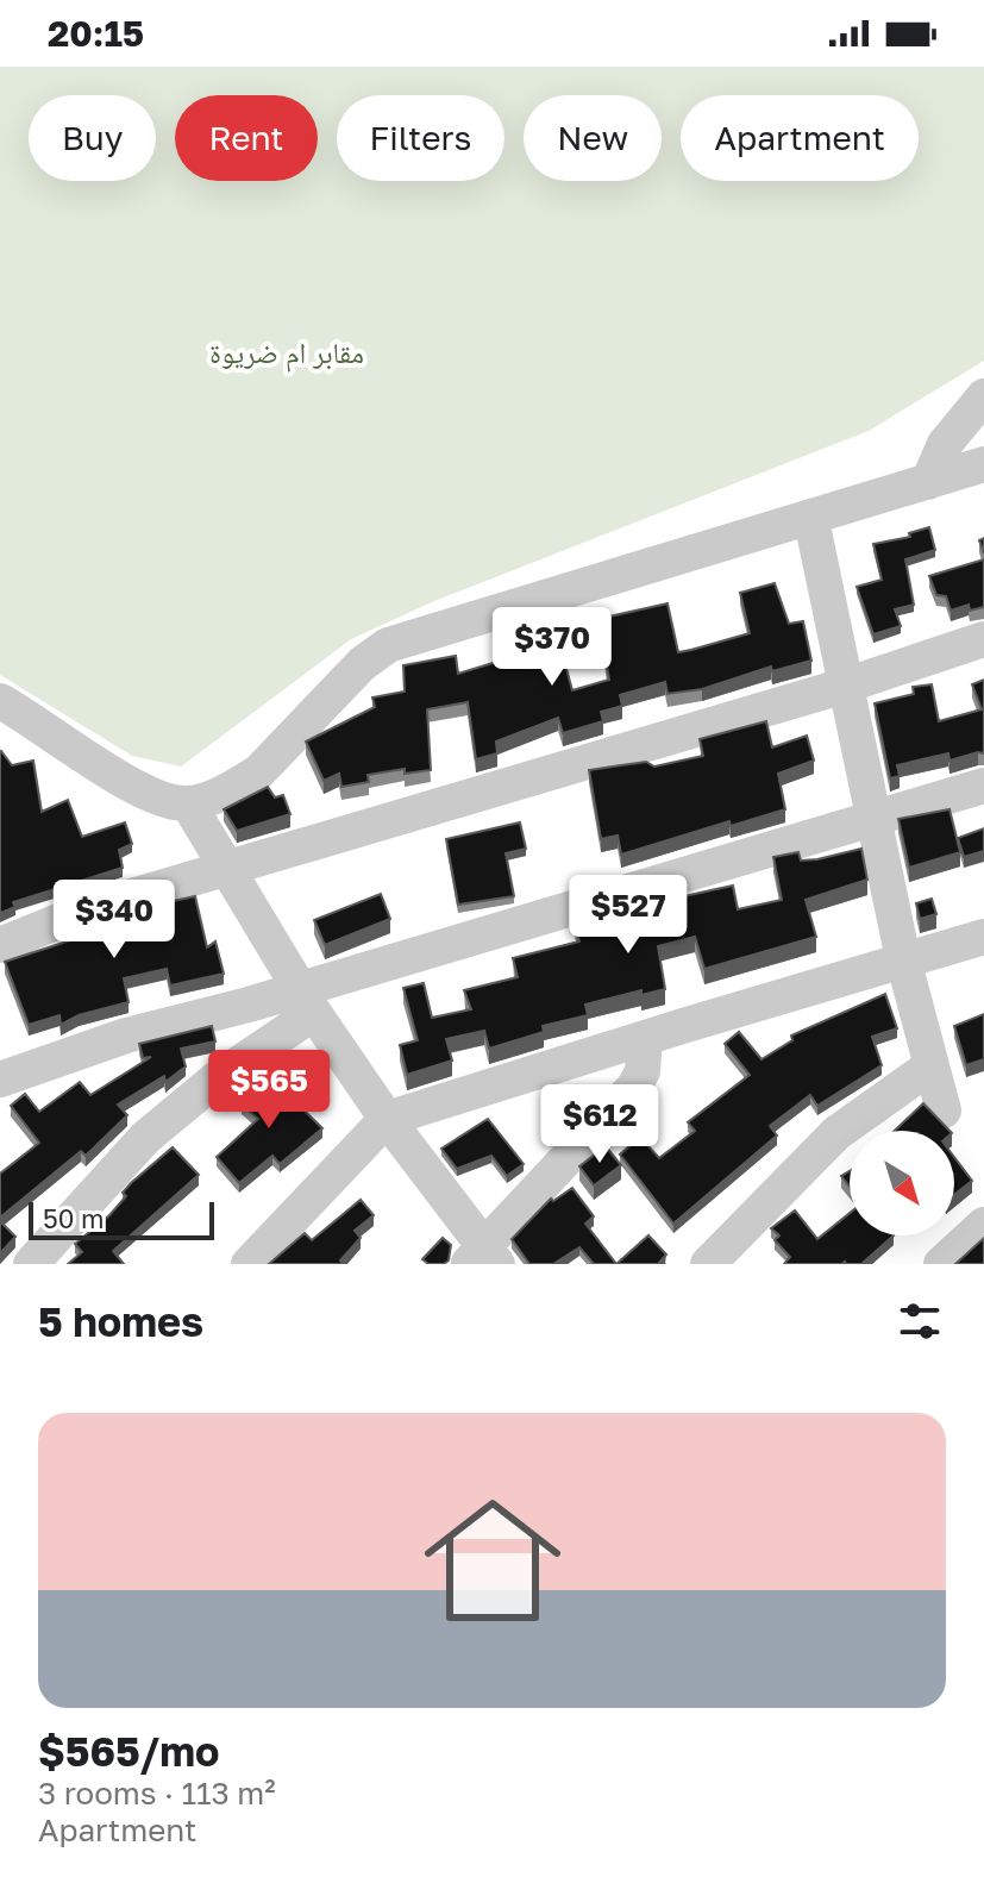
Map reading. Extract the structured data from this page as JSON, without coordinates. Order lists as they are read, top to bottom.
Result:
{
  "parks": ["مقابر ام ضريوة"],
  "scale_bar": "50 m",
  "north": "bottom right",
  "page": {
    "status": "20:15",
    "chip": [
      "Buy",
      "Rent",
      "Filters",
      "New",
      "Apartment"
    ],
    "price": [
      "$370",
      "$527",
      "$340",
      "$565",
      "$612"
    ],
    "scale": "50 m",
    "heading": "5 homes",
    "list": [
      {
        "name": "$565/mo",
        "note": "3 rooms · 113 m² · Apartment"
      }
    ]
  }
}
